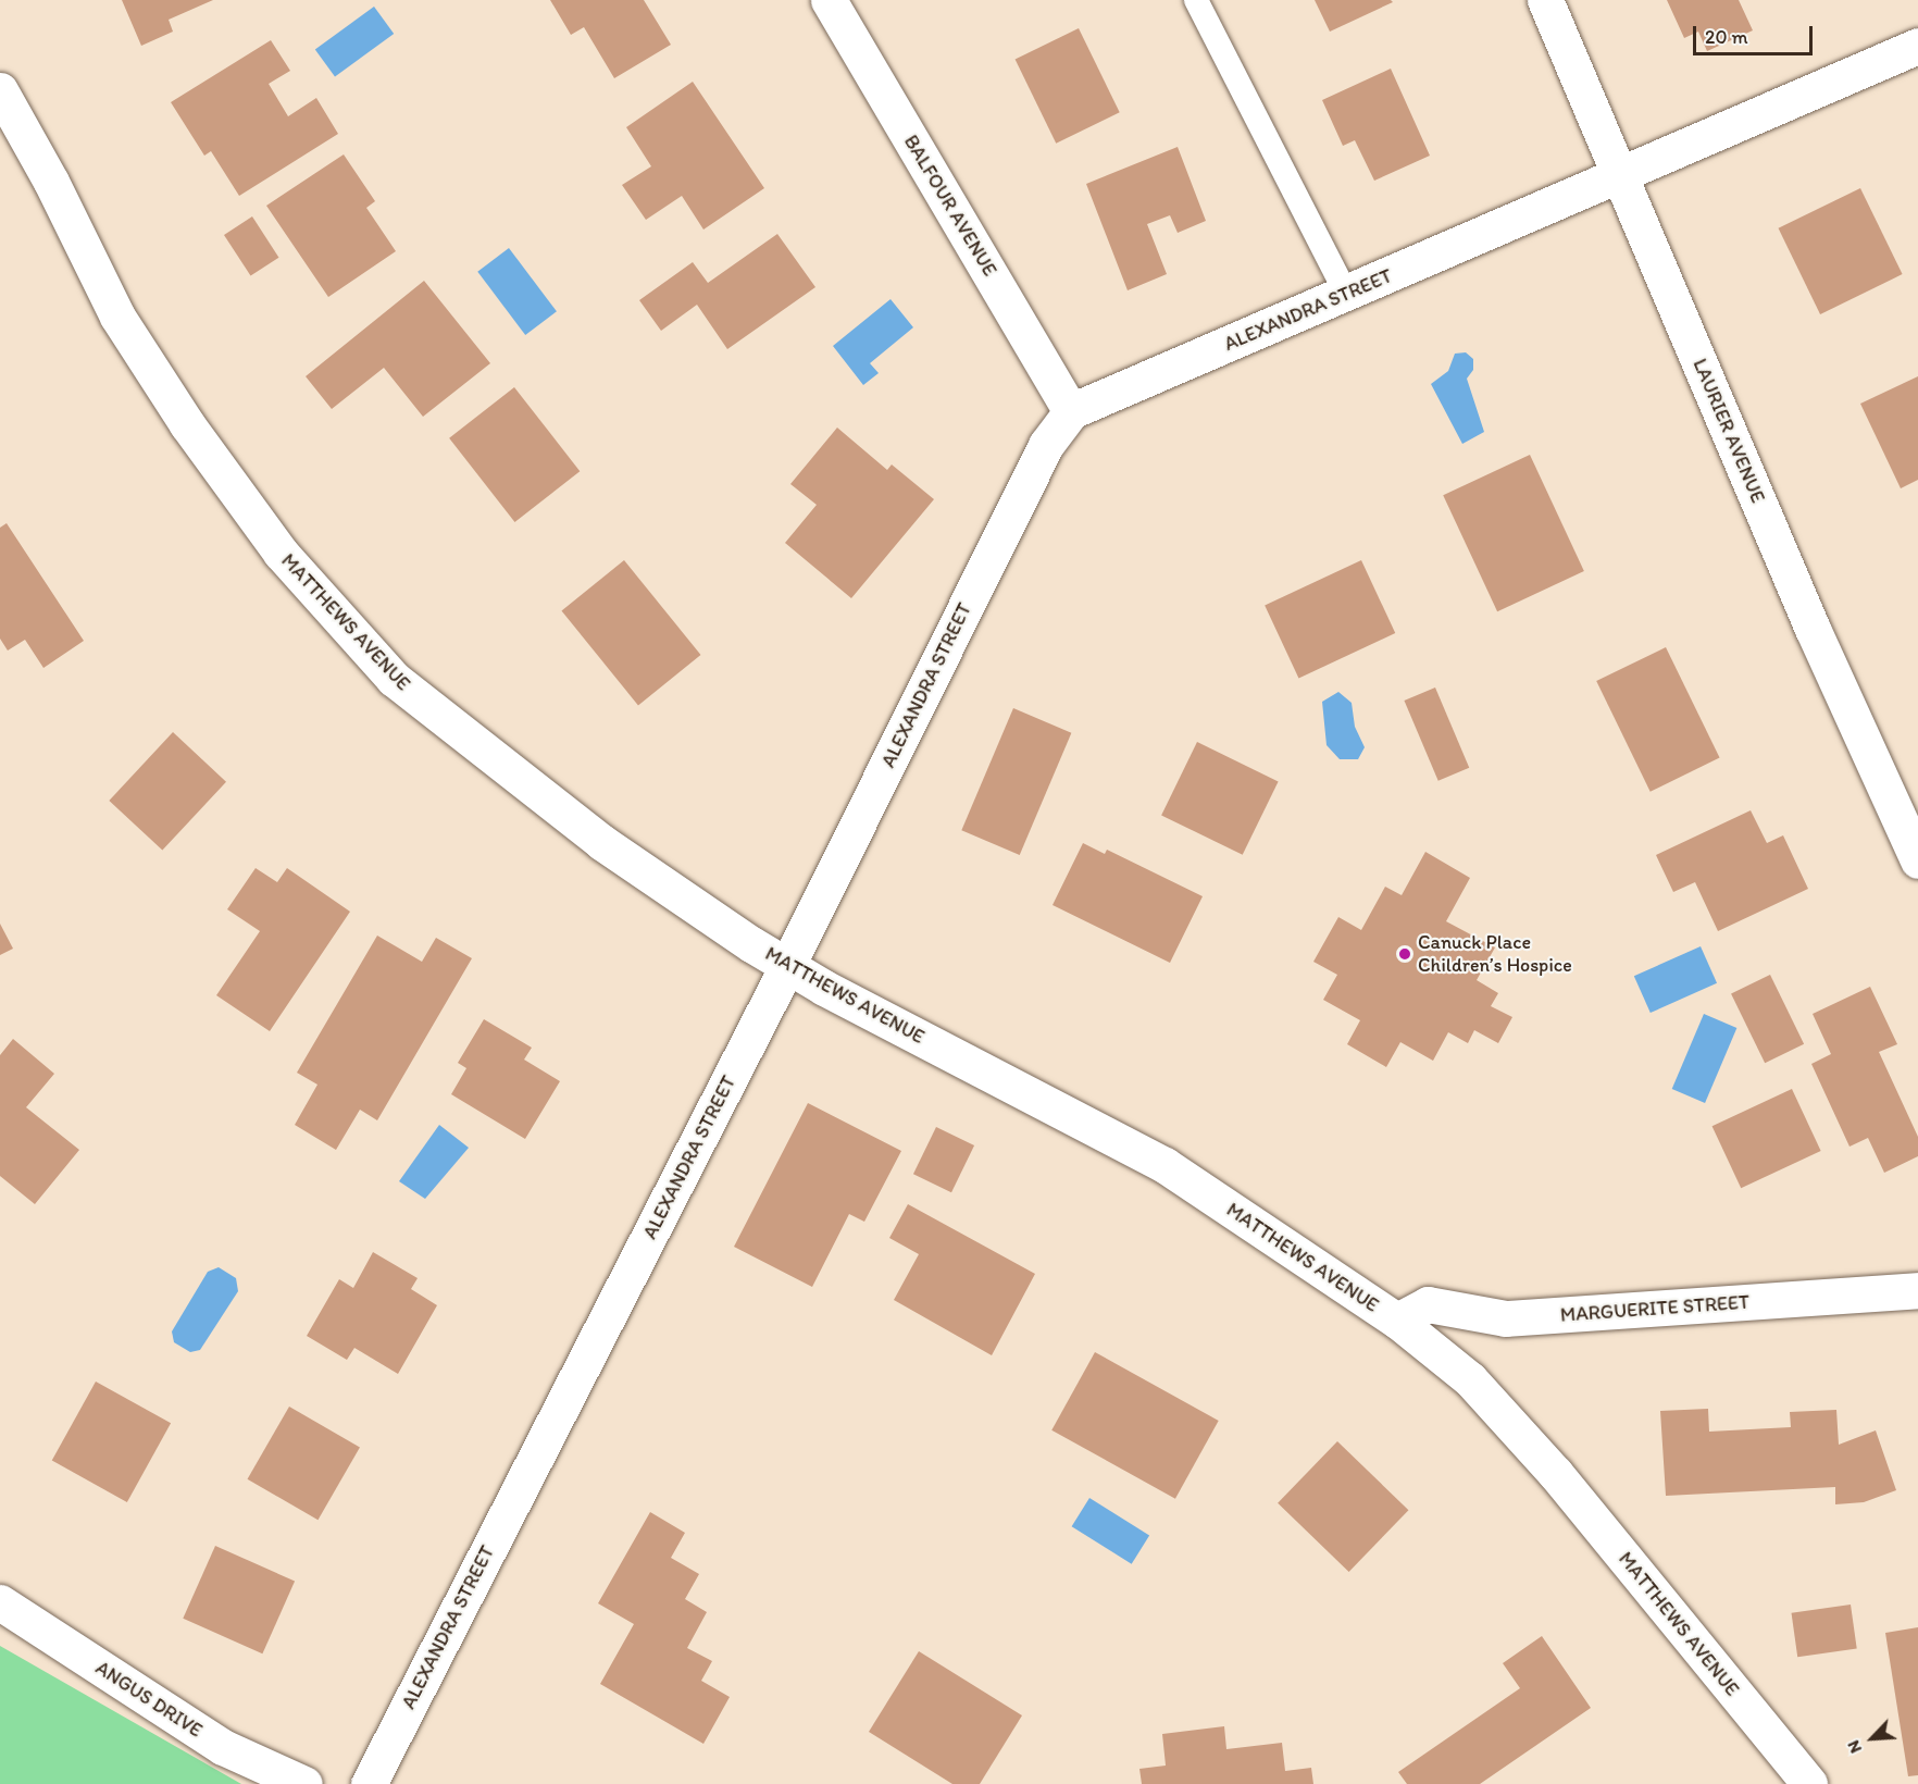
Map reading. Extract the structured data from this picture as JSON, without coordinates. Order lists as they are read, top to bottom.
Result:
{
  "streets": {
    "street": [
      "BALFOUR AVENUE",
      "ALEXANDRA STREET",
      "LAURIER AVENUE",
      "MATTHEWS AVENUE",
      "MARGUERITE STREET",
      "ANGUS DRIVE"
    ]
  },
  "crossings": [
    ["BALFOUR AVENUE", "ALEXANDRA STREET"],
    ["ALEXANDRA STREET", "LAURIER AVENUE"],
    ["ALEXANDRA STREET", "MATTHEWS AVENUE"],
    ["MATTHEWS AVENUE", "MARGUERITE STREET"]
  ],
  "places": ["Canuck Place Children’s Hospice"],
  "scale_bar": "20 m",
  "north": "bottom left"
}
